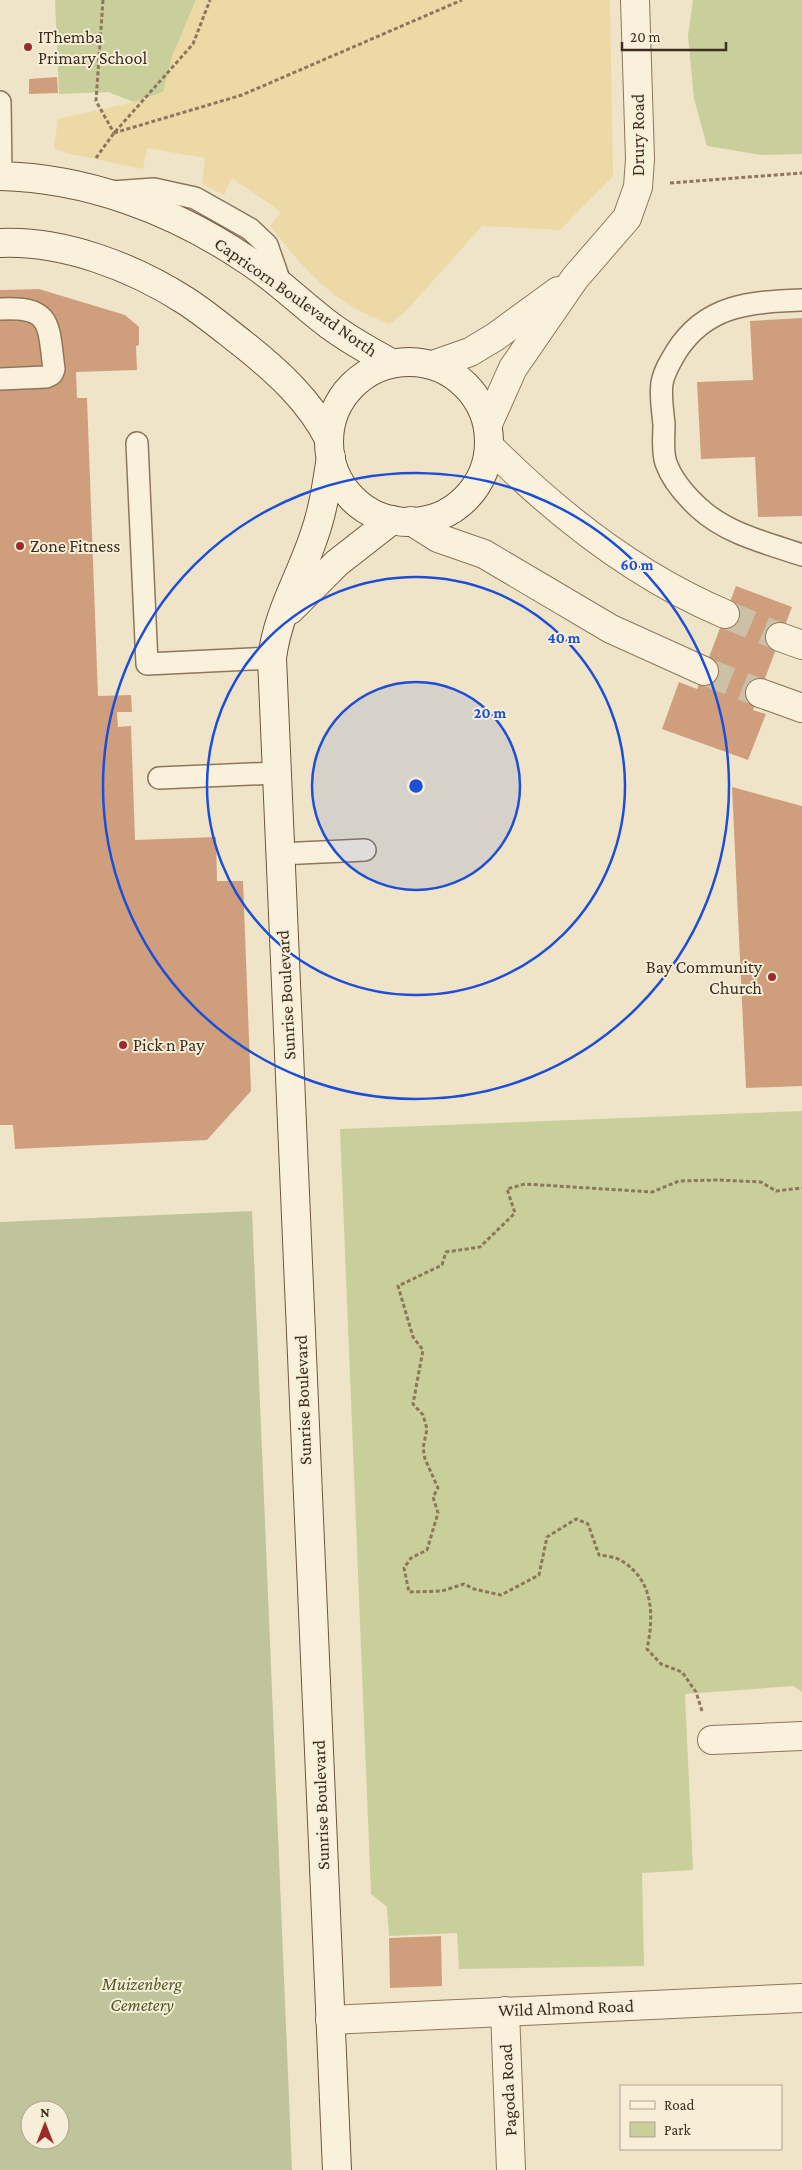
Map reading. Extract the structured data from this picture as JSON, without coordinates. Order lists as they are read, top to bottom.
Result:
{
  "streets": {
    "street": [
      "Drury Road",
      "Capricorn Boulevard North",
      "Sunrise Boulevard",
      "Wild Almond Road",
      "Pagoda Road"
    ]
  },
  "crossings": [
    ["Drury Road", "Capricorn Boulevard North"],
    ["Drury Road", "Sunrise Boulevard"],
    ["Capricorn Boulevard North", "Sunrise Boulevard"],
    ["Sunrise Boulevard", "Wild Almond Road"],
    ["Wild Almond Road", "Pagoda Road"]
  ],
  "parks": ["Muizenberg Cemetery"],
  "places": [
    "IThemba Primary School",
    "Zone Fitness",
    "Bay Community Church",
    "Pick n Pay"
  ],
  "legend": ["Road", "Park"],
  "scale_bar": "20 m",
  "north": "top",
  "rings": ["60 m", "40 m", "20 m"]
}
